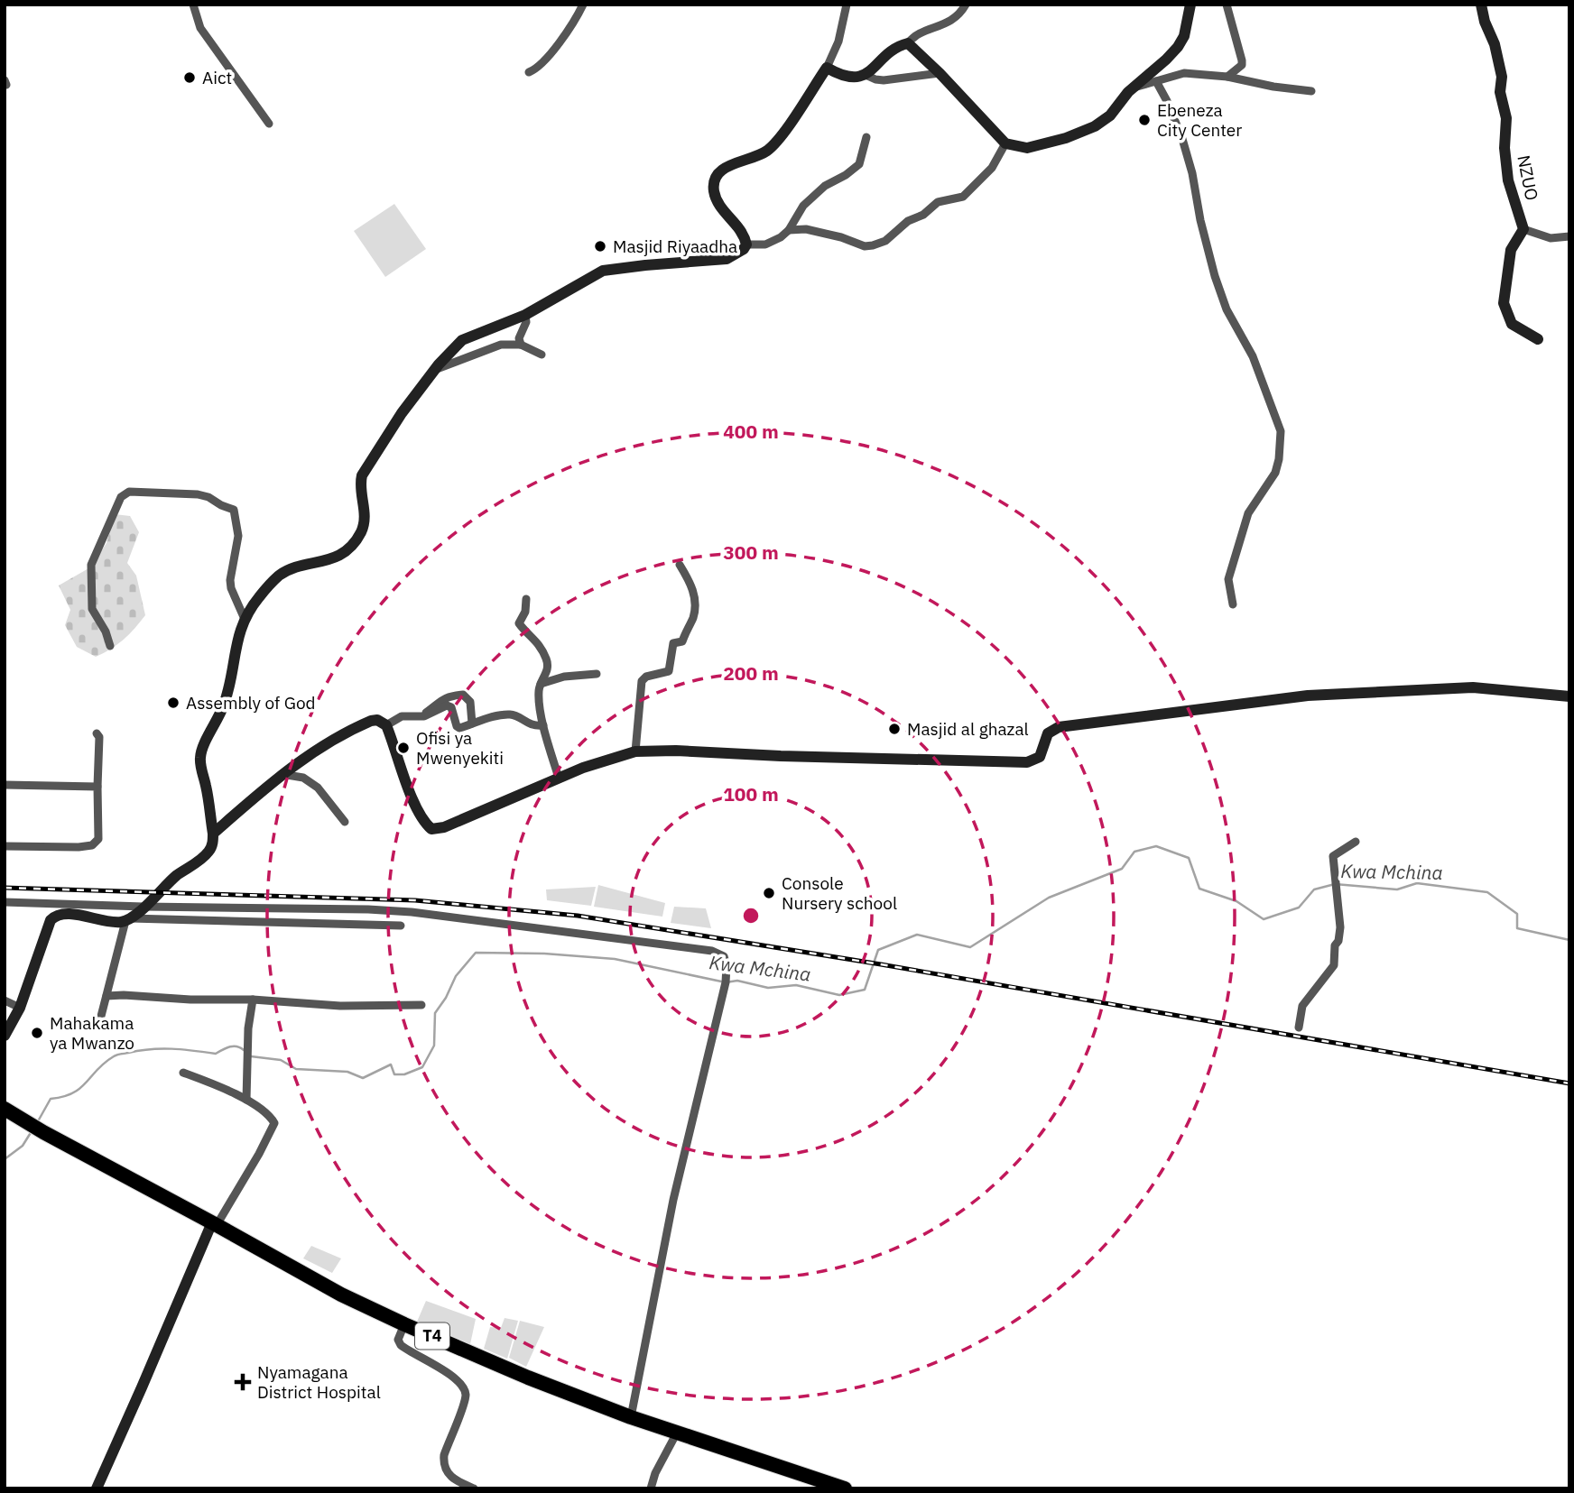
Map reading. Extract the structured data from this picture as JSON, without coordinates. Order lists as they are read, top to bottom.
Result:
{
  "streets": {
    "highway": ["T4"],
    "street": ["NZUO"]
  },
  "water": ["Kwa Mchina"],
  "places": {
    "other": [
      "Aict",
      "Ebeneza City Center",
      "Masjid Riyaadha",
      "Assembly of God",
      "Masjid al ghazal",
      "Ofisi ya Mwenyekiti",
      "Console Nursery school",
      "Mahakama ya Mwanzo"
    ],
    "health": ["Nyamagana District Hospital"]
  },
  "rings": [
    "400 m",
    "300 m",
    "200 m",
    "100 m"
  ]
}
